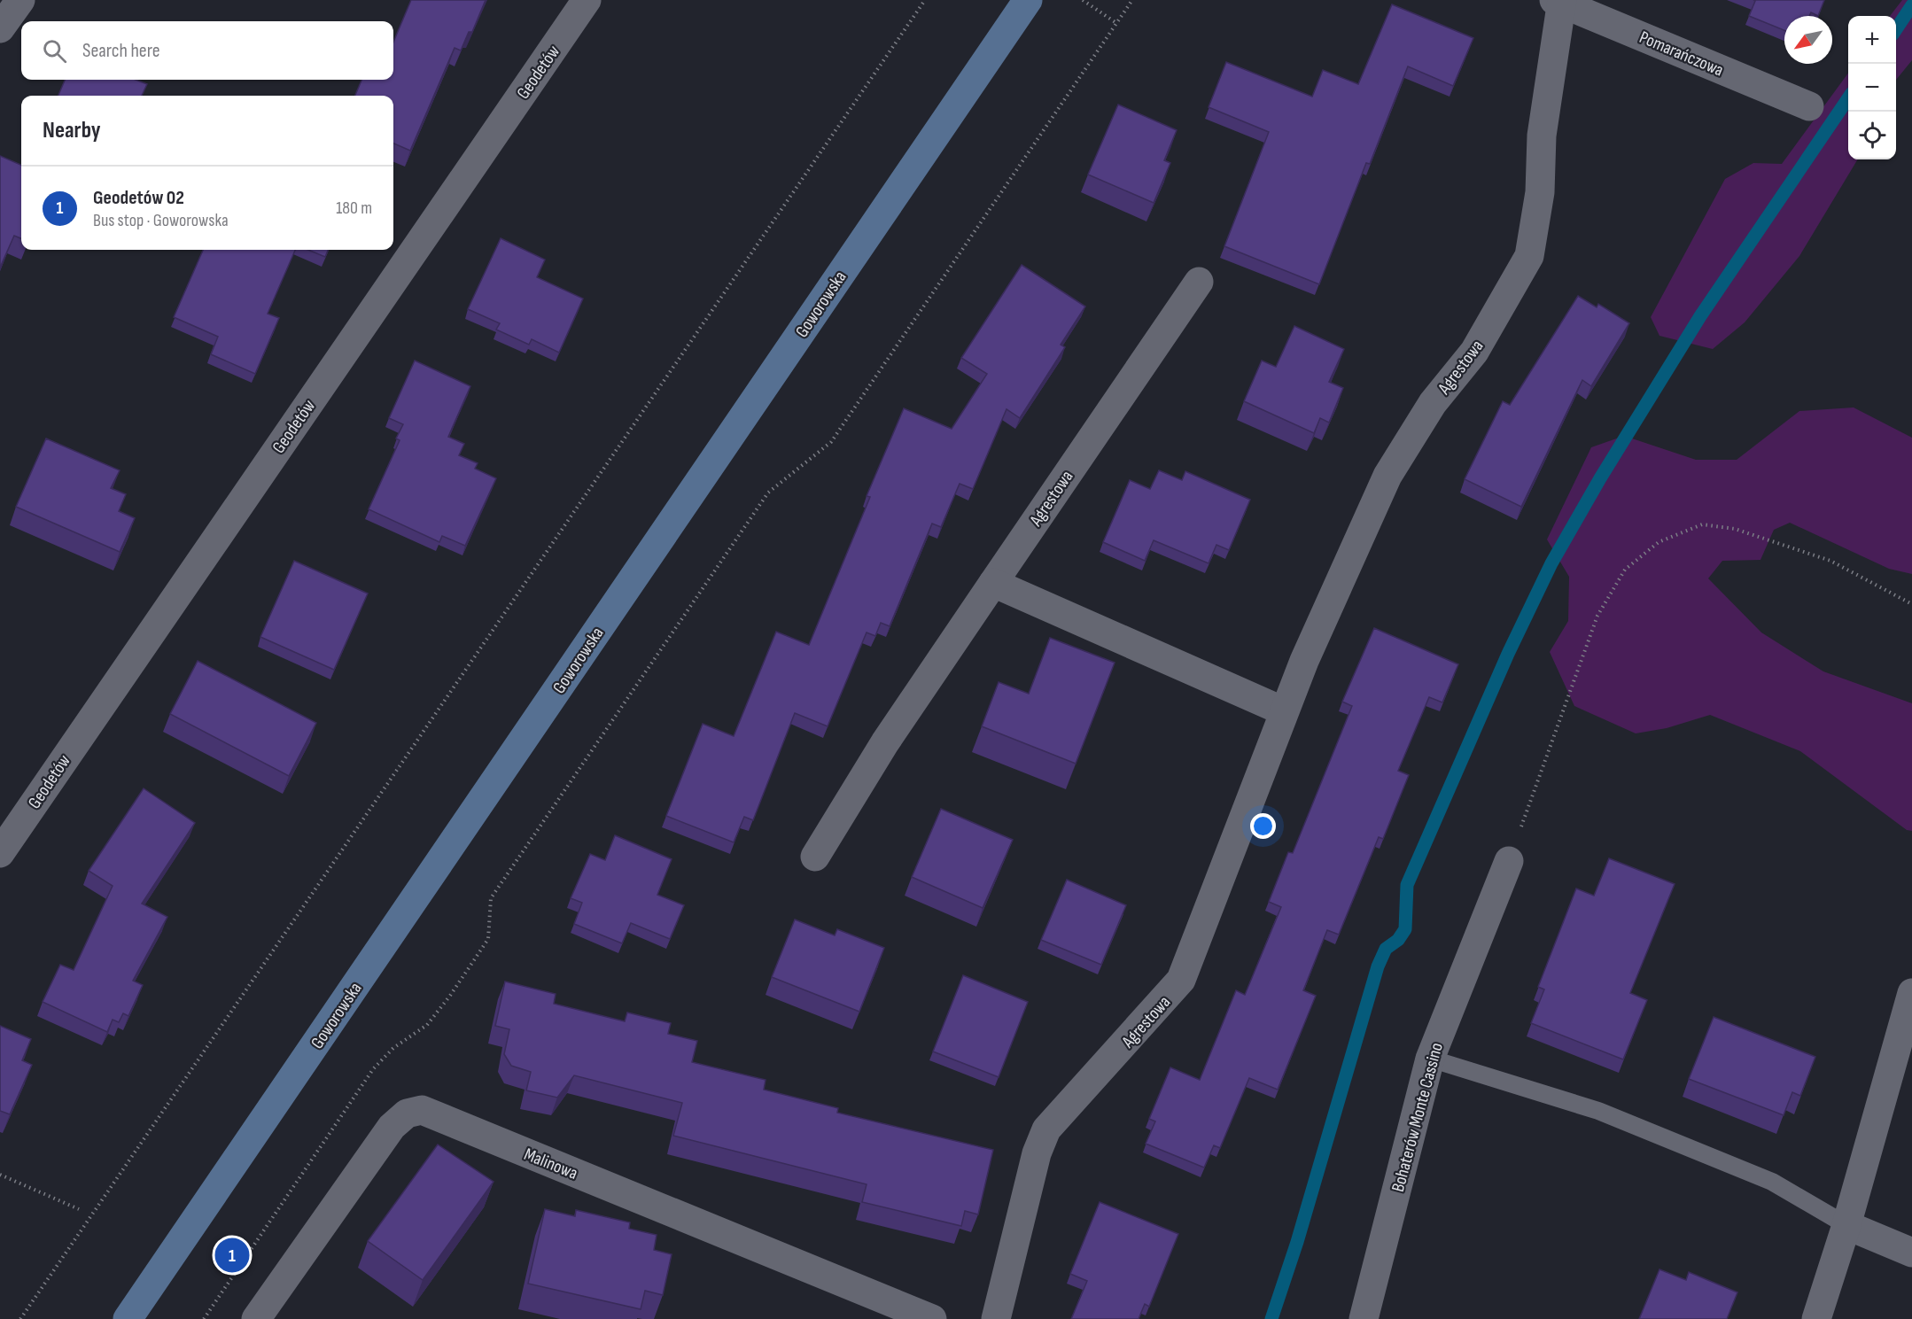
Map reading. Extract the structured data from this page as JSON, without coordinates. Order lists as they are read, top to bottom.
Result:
{
  "streets": {
    "street": [
      "Pomarańczowa",
      "Geodetów",
      "Goworowska",
      "Agrestowa",
      "Bohaterów Monte Cassino",
      "Malinowa"
    ]
  },
  "crossings": [
    ["Pomarańczowa", "Agrestowa"]
  ],
  "north": "bottom left",
  "page": {
    "map_buttons": ["+", "−"],
    "search": "Search here",
    "heading": "Nearby",
    "list": [
      {
        "mark": "1",
        "name": "Geodetów 02",
        "note": "Bus stop · Goworowska",
        "value": "180 m"
      }
    ],
    "pins": "1"
  }
}
